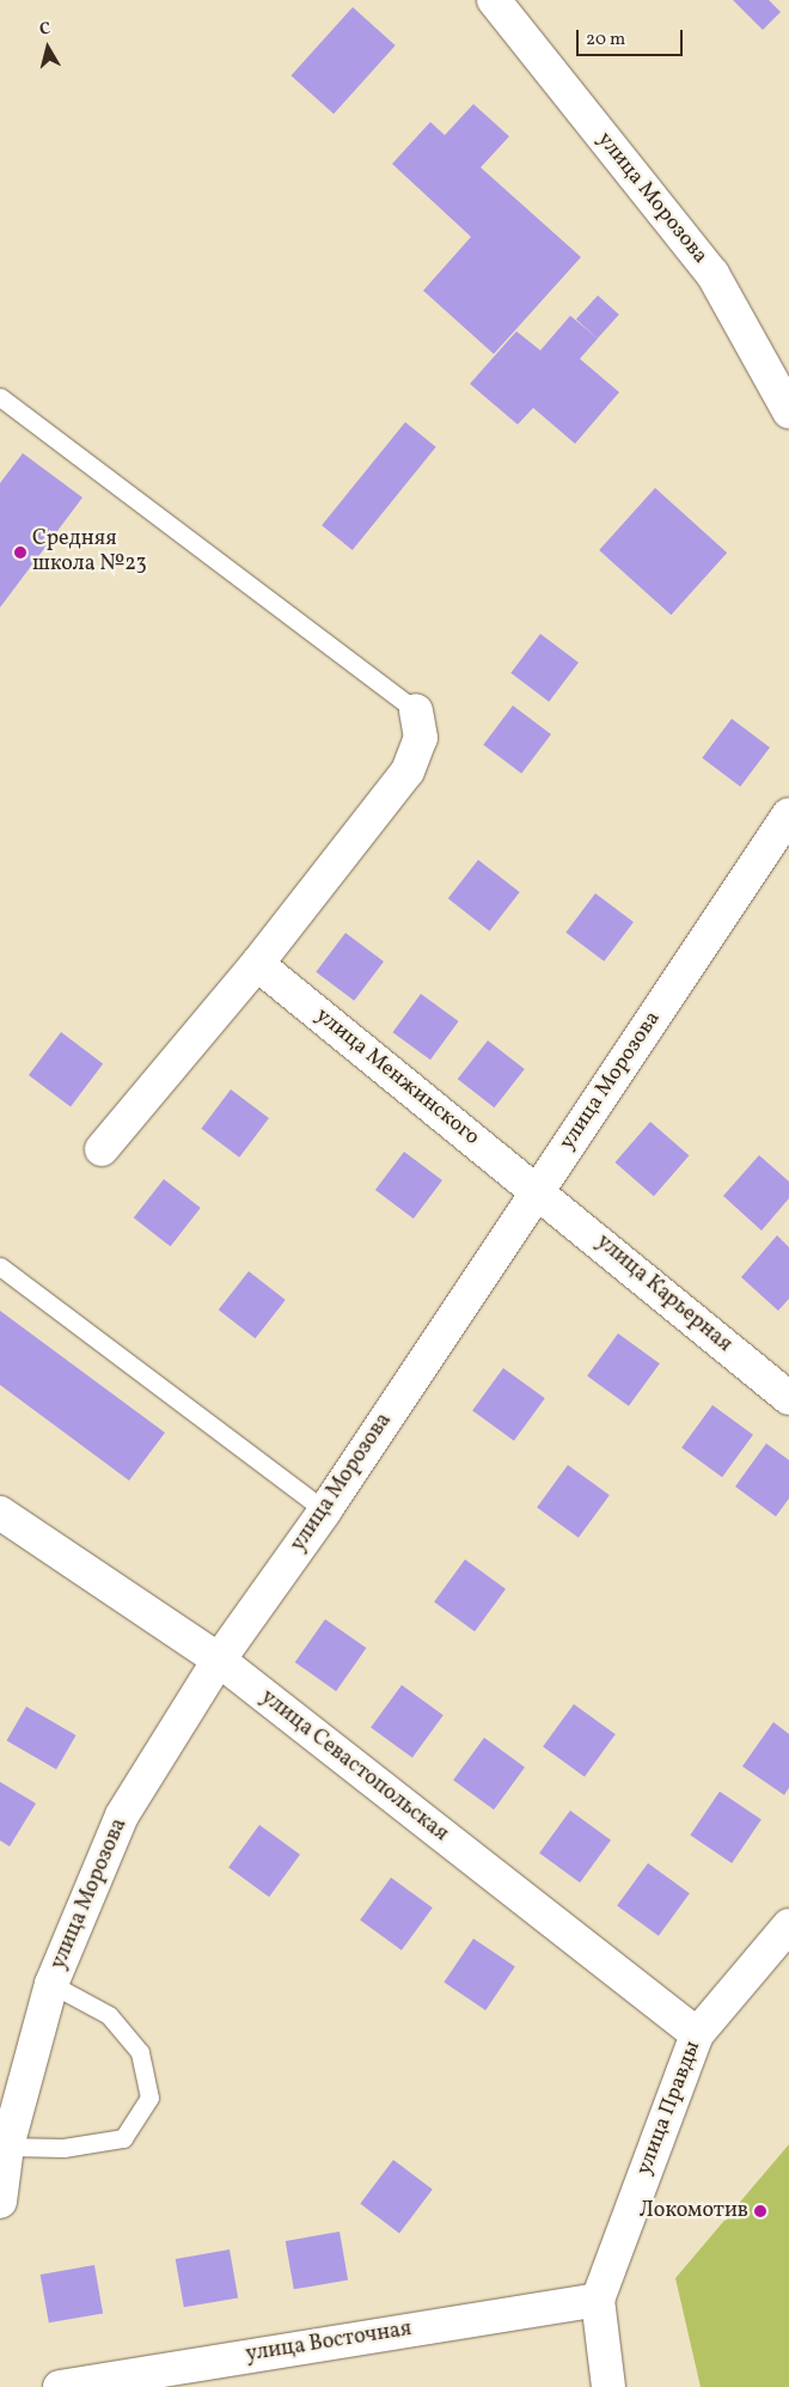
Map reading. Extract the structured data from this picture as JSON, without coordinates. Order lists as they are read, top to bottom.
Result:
{
  "streets": {
    "street": [
      "улица Морозова",
      "улица Менжинского",
      "улица Карьерная",
      "улица Севастопольская",
      "улица Правды",
      "улица Восточная"
    ]
  },
  "crossings": [
    ["улица Морозова", "улица Менжинского"],
    ["улица Морозова", "улица Карьерная"],
    ["улица Морозова", "улица Севастопольская"],
    ["улица Менжинского", "улица Карьерная"],
    ["улица Севастопольская", "улица Правды"],
    ["улица Правды", "улица Восточная"]
  ],
  "places": ["Средняя школа №23", "Локомотив"],
  "scale_bar": "20 m",
  "north": "top"
}
